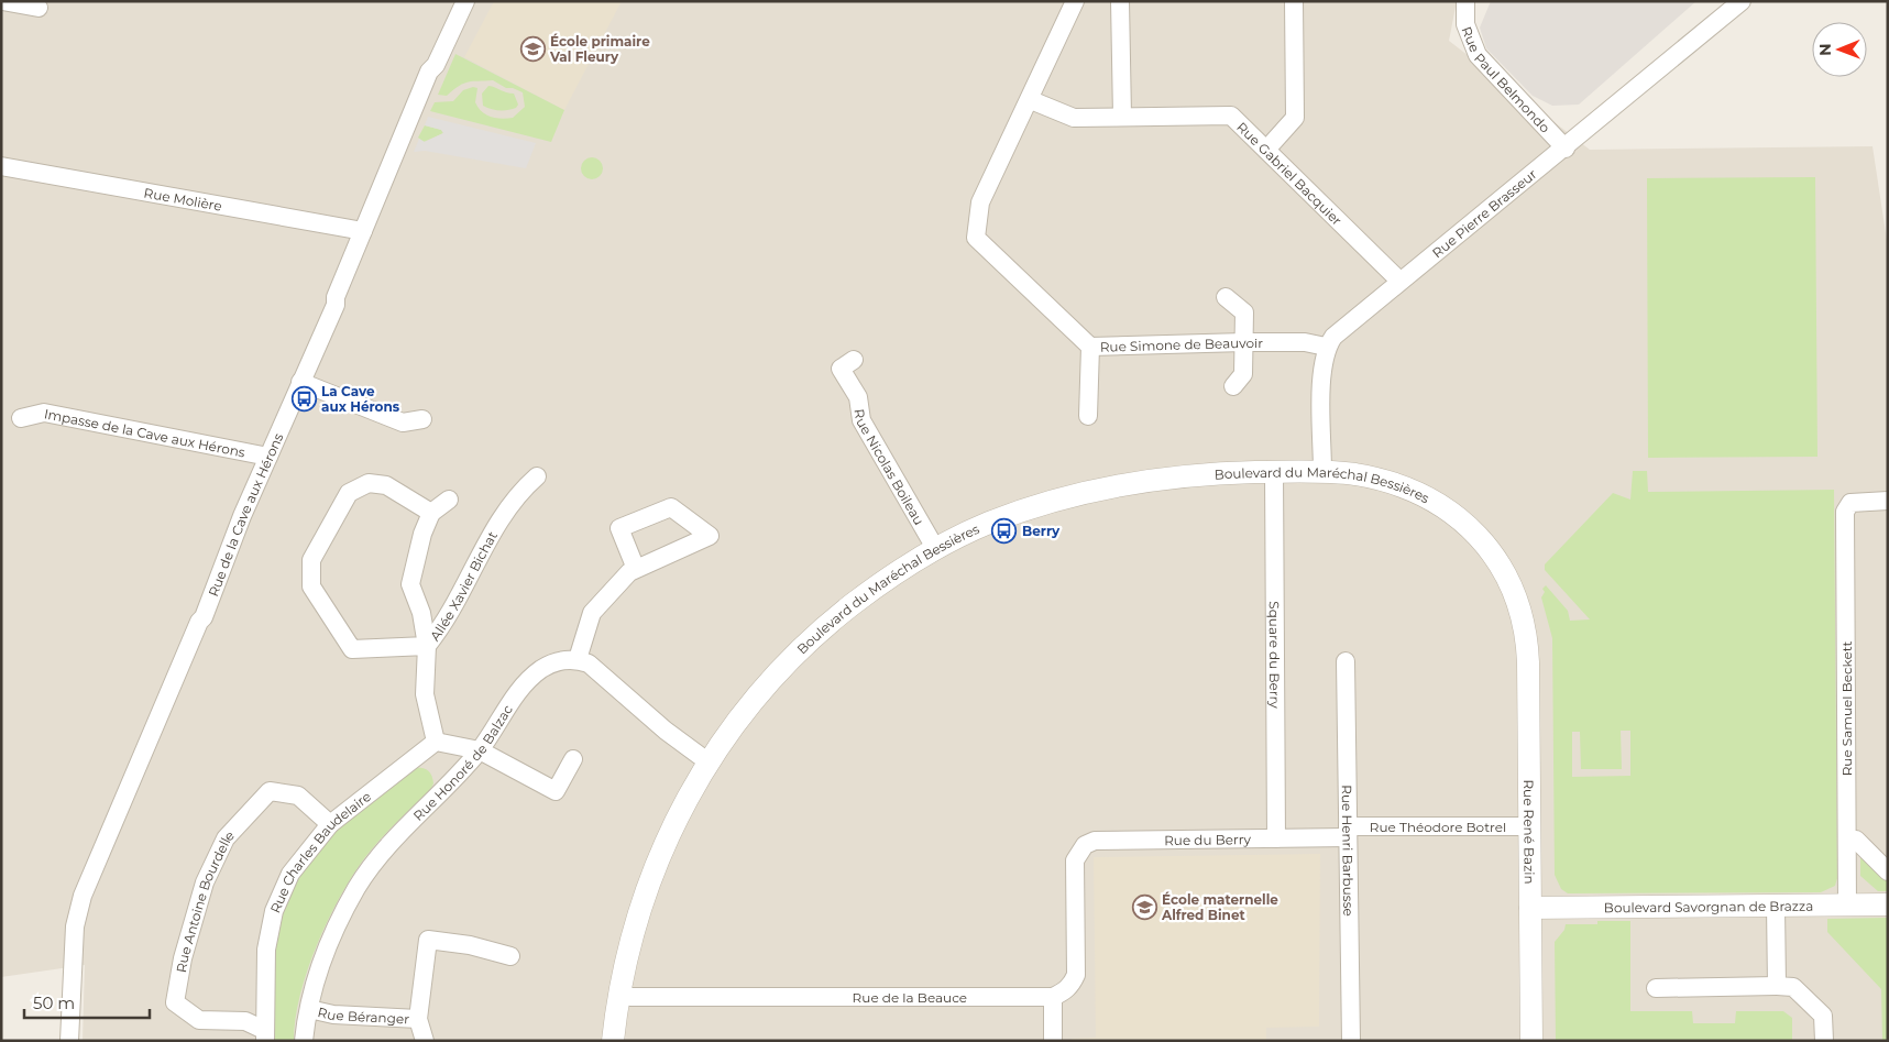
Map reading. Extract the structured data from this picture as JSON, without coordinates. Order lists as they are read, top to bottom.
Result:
{
  "streets": {
    "street": [
      "Rue Paul Belmondo",
      "Rue Gabriel Bacquier",
      "Rue Molière",
      "Rue Pierre Brasseur",
      "Rue Simone de Beauvoir",
      "Impasse de la Cave aux Hérons",
      "Rue Nicolas Boileau",
      "Boulevard du Maréchal Bessières",
      "Rue de la Cave aux Hérons",
      "Allée Xavier Bichat",
      "Square du Berry",
      "Rue Samuel Beckett",
      "Rue Honoré de Balzac",
      "Rue Théodore Botrel",
      "Rue René Bazin",
      "Rue du Berry",
      "Rue Henri Barbusse",
      "Rue Charles Baudelaire",
      "Rue Antoine Bourdelle",
      "Boulevard Savorgnan de Brazza",
      "Rue de la Beauce",
      "Rue Béranger"
    ]
  },
  "crossings": [
    ["Rue Paul Belmondo", "Rue Pierre Brasseur"],
    ["Rue Gabriel Bacquier", "Rue Pierre Brasseur"],
    ["Rue Gabriel Bacquier", "Rue Simone de Beauvoir"],
    ["Rue Molière", "Rue de la Cave aux Hérons"],
    ["Rue Pierre Brasseur", "Rue Simone de Beauvoir"],
    ["Impasse de la Cave aux Hérons", "Rue de la Cave aux Hérons"],
    ["Rue Nicolas Boileau", "Boulevard du Maréchal Bessières"],
    ["Boulevard du Maréchal Bessières", "Square du Berry"],
    ["Boulevard du Maréchal Bessières", "Rue René Bazin"],
    ["Boulevard du Maréchal Bessières", "Rue de la Beauce"],
    ["Allée Xavier Bichat", "Rue Charles Baudelaire"],
    ["Square du Berry", "Rue du Berry"],
    ["Rue Samuel Beckett", "Boulevard Savorgnan de Brazza"],
    ["Rue Honoré de Balzac", "Rue Béranger"],
    ["Rue Théodore Botrel", "Rue René Bazin"],
    ["Rue Théodore Botrel", "Rue du Berry"],
    ["Rue Théodore Botrel", "Rue Henri Barbusse"],
    ["Rue René Bazin", "Boulevard Savorgnan de Brazza"],
    ["Rue du Berry", "Rue Henri Barbusse"],
    ["Rue du Berry", "Rue de la Beauce"],
    ["Rue Charles Baudelaire", "Rue Antoine Bourdelle"]
  ],
  "places": {
    "school or university": ["École primaire Val Fleury", "École maternelle Alfred Binet"],
    "bus stop": ["La Cave aux Hérons", "Berry"]
  },
  "scale_bar": "50 m",
  "north": "left"
}
